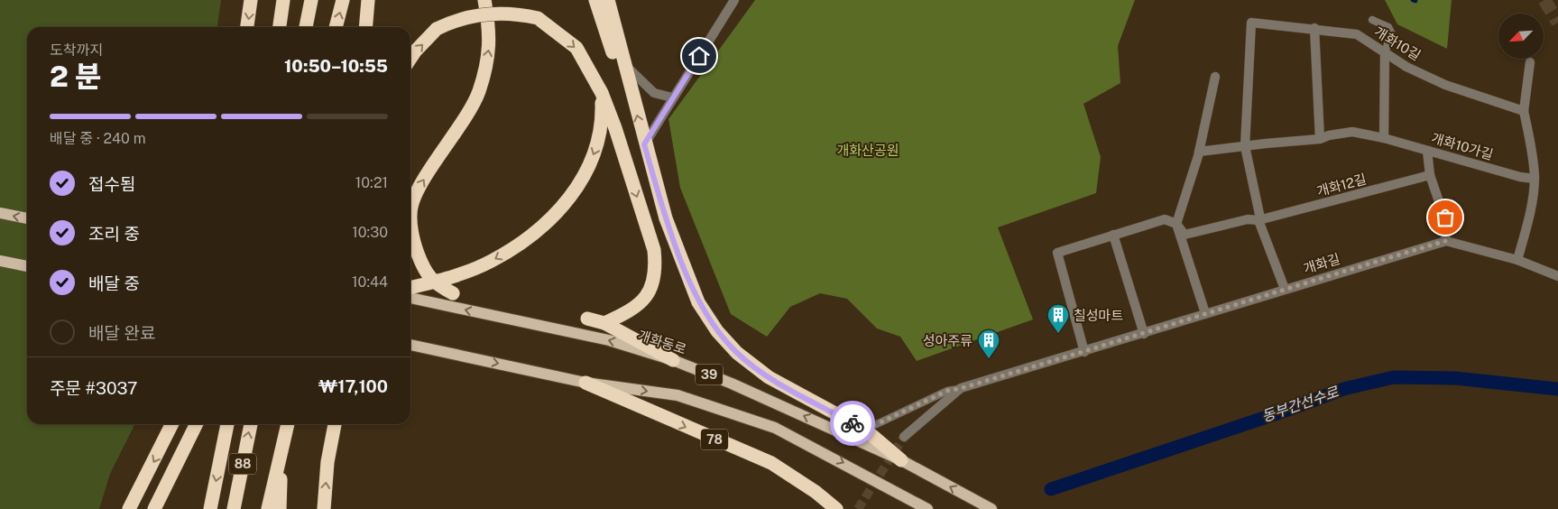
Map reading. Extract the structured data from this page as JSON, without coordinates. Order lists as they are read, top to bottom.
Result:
{
  "streets": {
    "highway": ["78", "88"],
    "main road": ["개화동로", "39"],
    "street": [
      "개화10길",
      "개화10가길",
      "개화12길",
      "개화길"
    ]
  },
  "crossings": [
    ["개화10길", "개화10가길"],
    ["개화12길", "개화길"],
    ["39", "78"]
  ],
  "water": ["동부간선수로"],
  "parks": ["개화산공원"],
  "places": {
    "building": ["칠성마트", "성아주류"]
  },
  "north": "bottom left",
  "page": {
    "heading": ["2 분", "도착까지", "10:50–10:55"],
    "panel": ["주문 #3037", "₩17,100"],
    "bar": "배달 중 · 240 m",
    "list": [
      ["접수됨", "10:21"],
      ["조리 중", "10:30"],
      ["배달 중", "10:44"],
      "배달 완료"
    ]
  }
}
